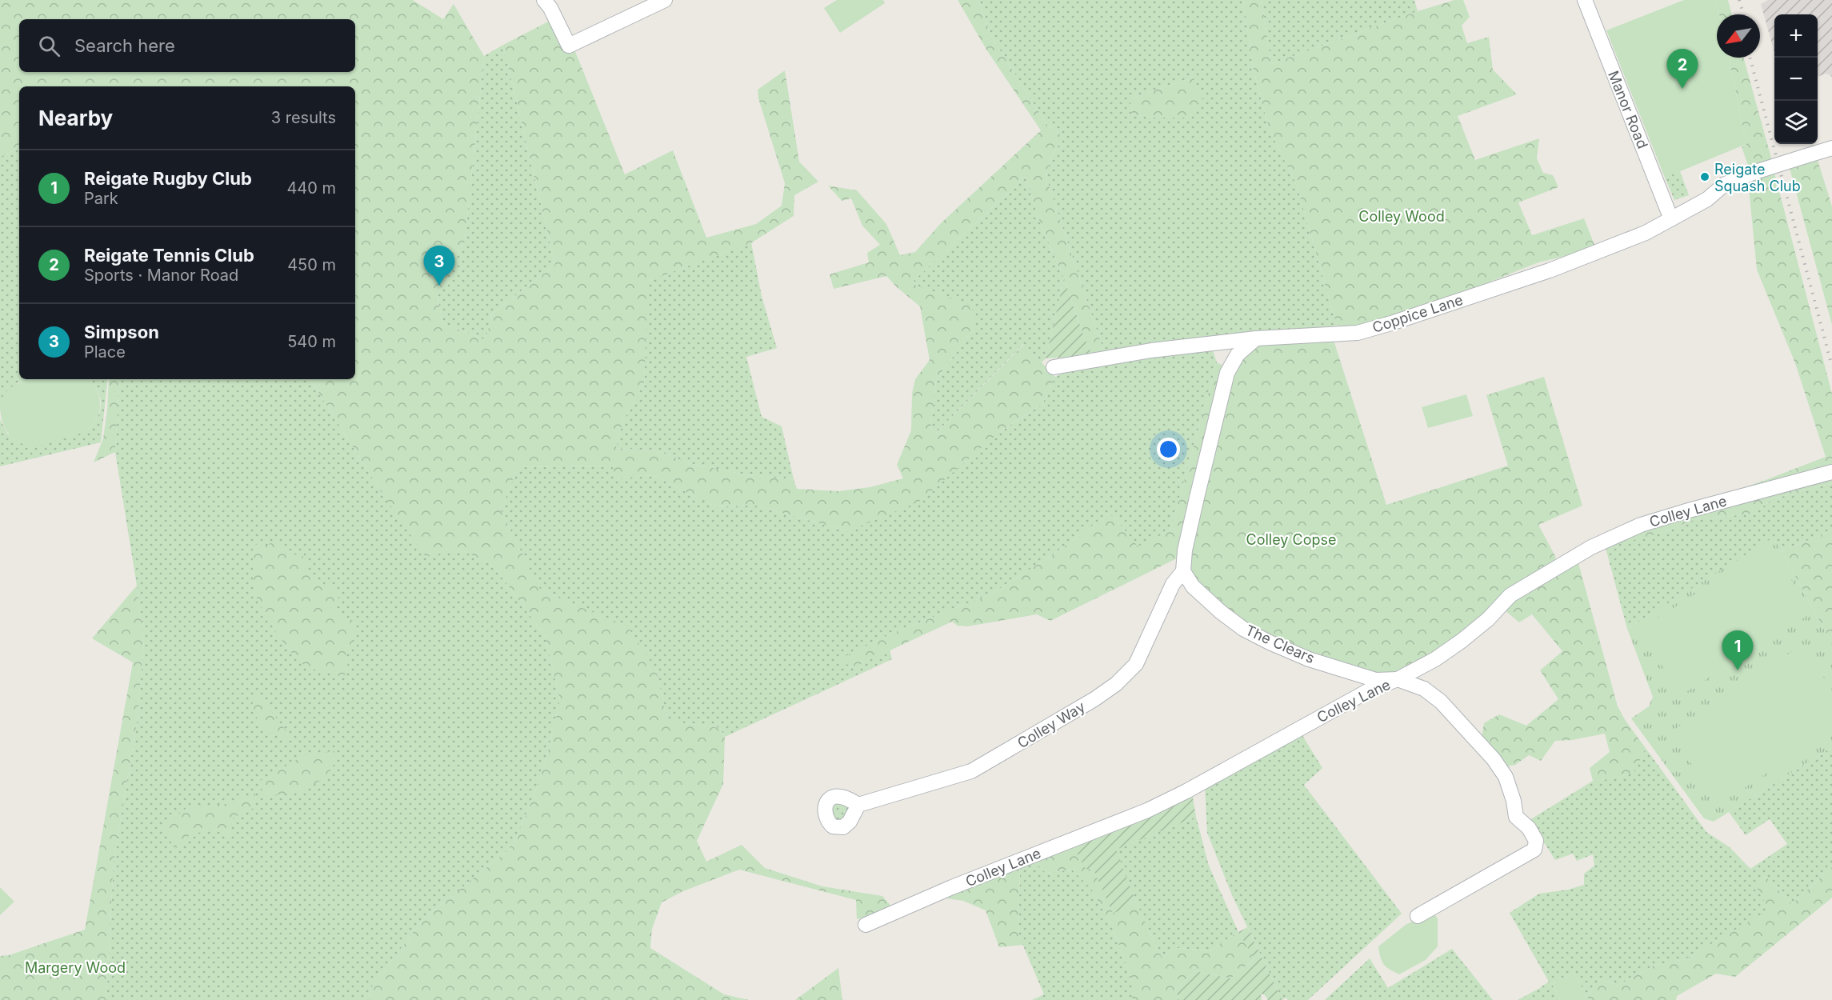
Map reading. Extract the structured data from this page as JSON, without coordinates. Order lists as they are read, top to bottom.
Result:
{
  "streets": {
    "street": [
      "Manor Road",
      "Coppice Lane",
      "Colley Lane",
      "The Clears",
      "Colley Way"
    ]
  },
  "crossings": [
    ["Manor Road", "Coppice Lane"],
    ["Colley Lane", "The Clears"],
    ["The Clears", "Colley Way"]
  ],
  "parks": ["Colley Wood", "Colley Copse", "Margery Wood"],
  "places": ["Reigate Squash Club"],
  "north": "bottom left",
  "page": {
    "map_buttons": ["+", "−"],
    "search": "Search here",
    "pins": ["2", "3", "1"],
    "heading": ["Nearby", "3 results"],
    "list": [
      {
        "mark": "1",
        "name": "Reigate Rugby Club",
        "note": "Park",
        "value": "440 m"
      },
      {
        "mark": "2",
        "name": "Reigate Tennis Club",
        "note": "Sports · Manor Road",
        "value": "450 m"
      },
      {
        "mark": "3",
        "name": "Simpson",
        "note": "Place",
        "value": "540 m"
      }
    ]
  }
}
